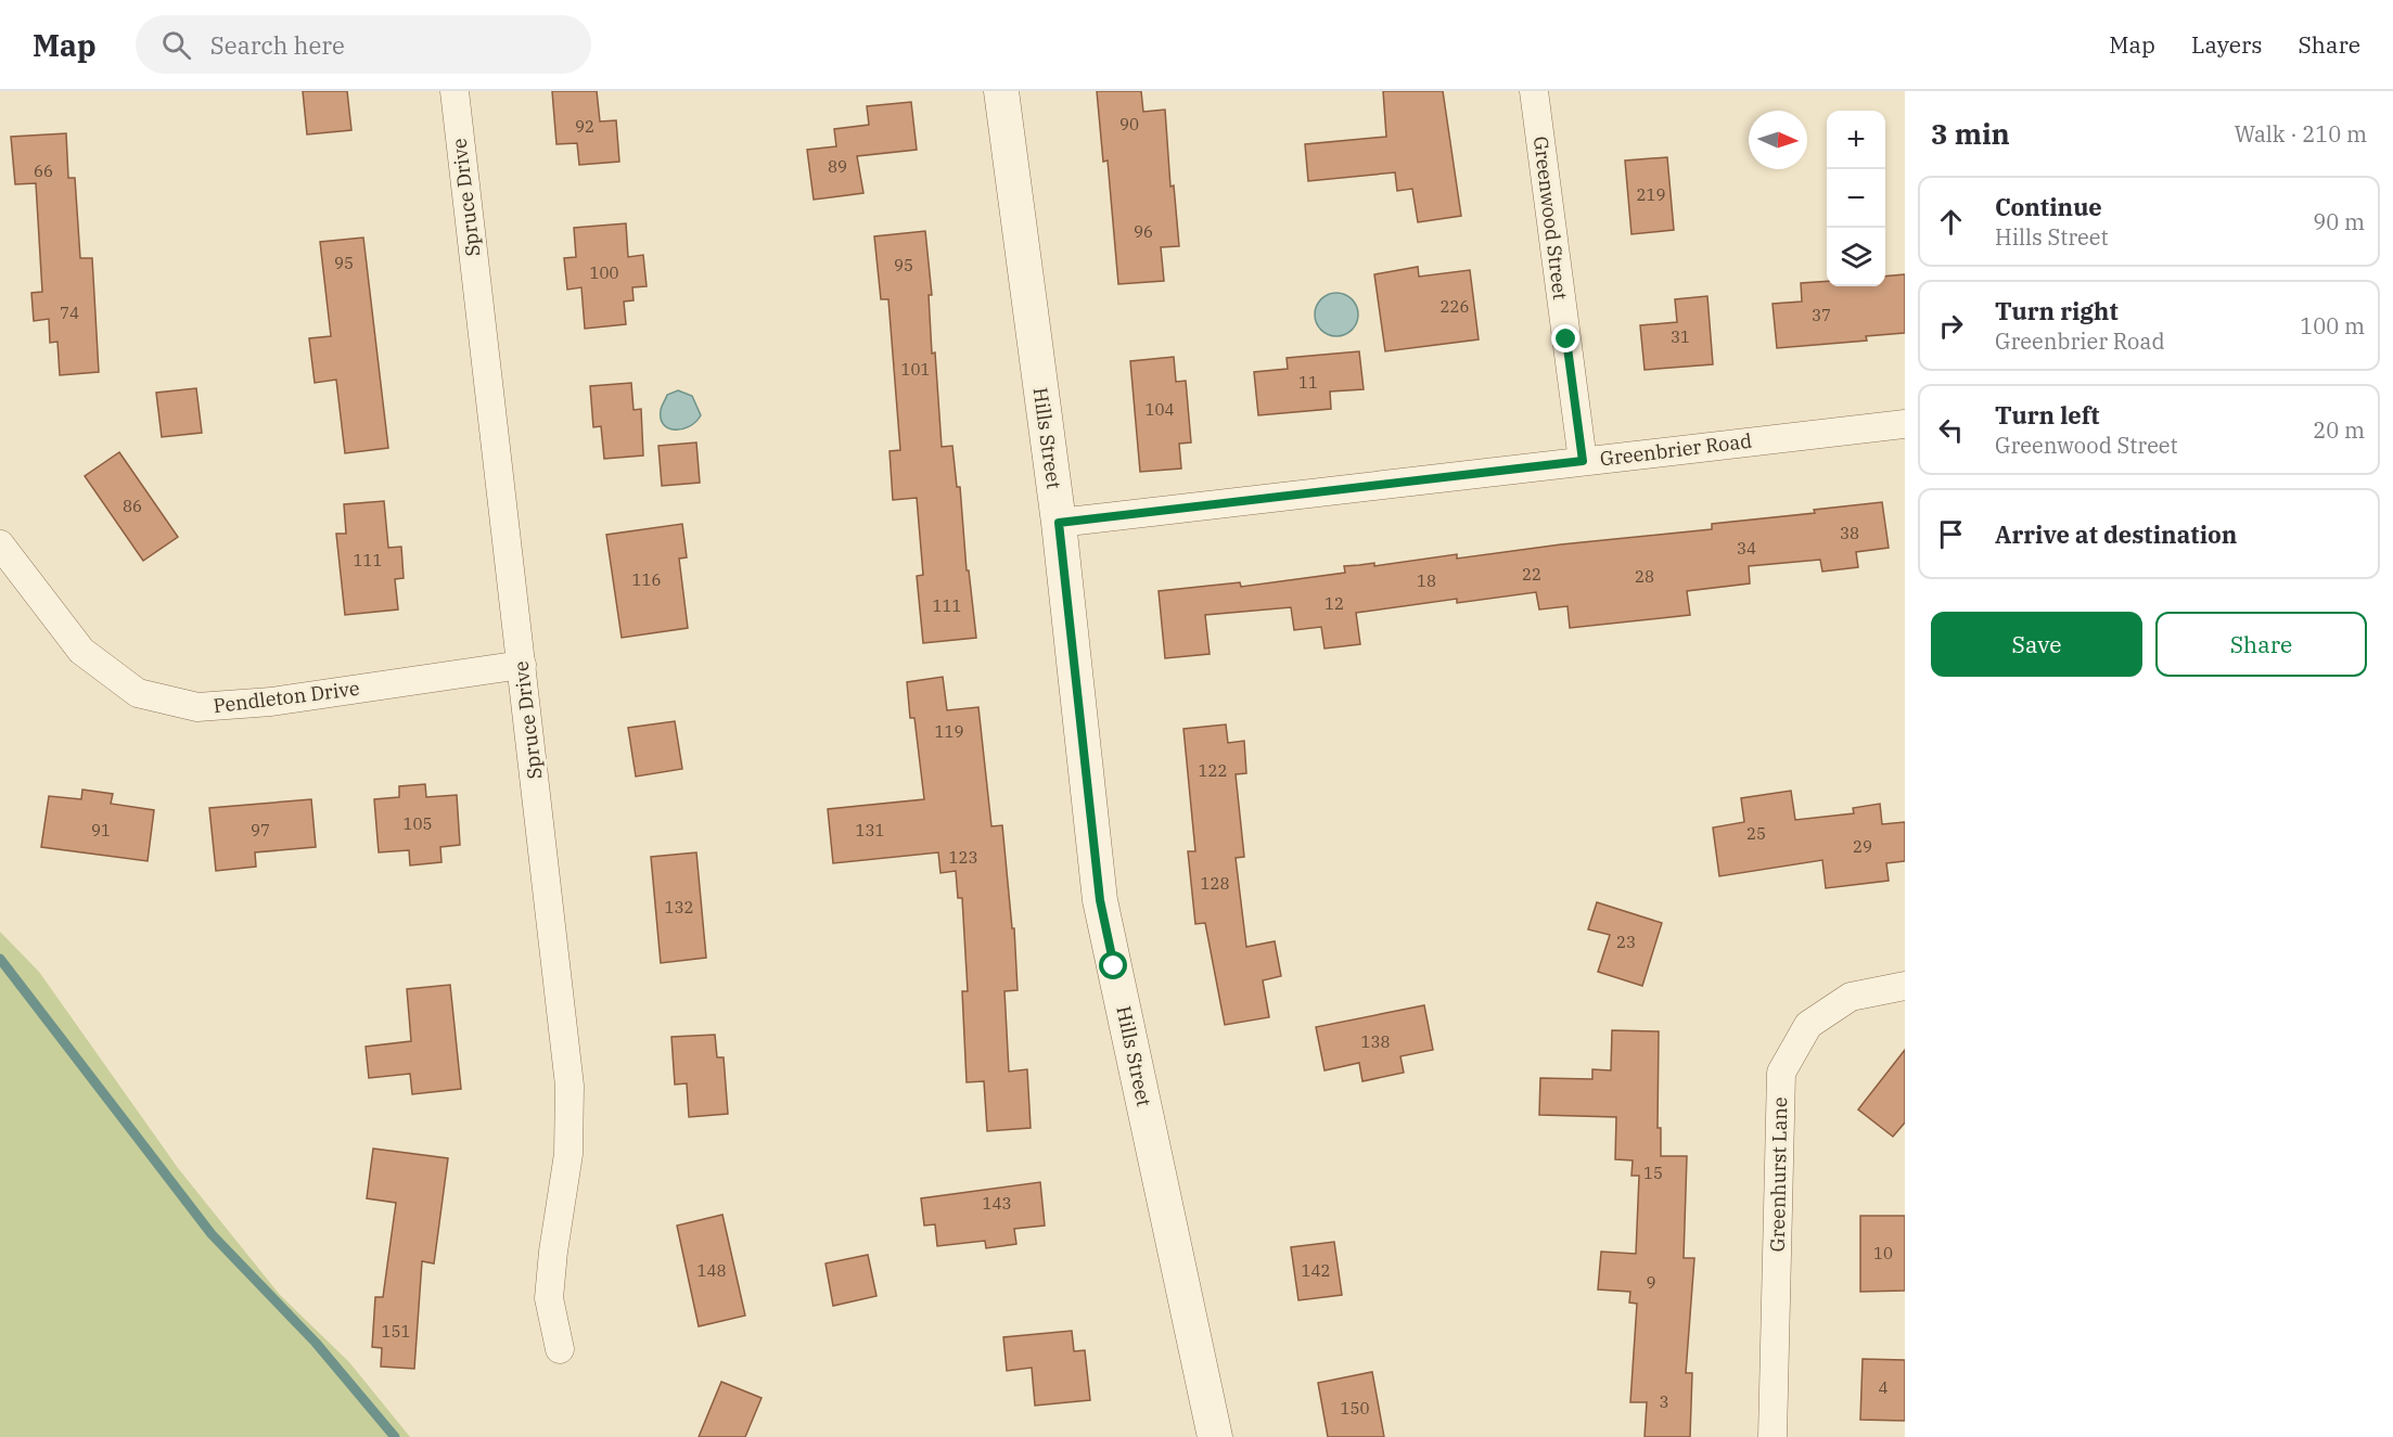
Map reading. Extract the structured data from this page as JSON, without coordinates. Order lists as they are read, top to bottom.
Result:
{
  "streets": {
    "street": [
      "Spruce Drive",
      "Greenwood Street",
      "Hills Street",
      "Greenbrier Road",
      "Pendleton Drive",
      "Greenhurst Lane"
    ]
  },
  "crossings": [
    ["Spruce Drive", "Pendleton Drive"],
    ["Greenwood Street", "Greenbrier Road"],
    ["Hills Street", "Greenbrier Road"]
  ],
  "house_numbers": [
    "90",
    "92",
    "89",
    "66",
    "219",
    "96",
    "95",
    "95",
    "100",
    "226",
    "74",
    "37",
    "31",
    "101",
    "11",
    "104",
    "86",
    "38",
    "34",
    "111",
    "22",
    "28",
    "116",
    "18",
    "12",
    "111",
    "119",
    "122",
    "105",
    "91",
    "97",
    "131",
    "25",
    "29",
    "123",
    "128",
    "132",
    "23",
    "138",
    "15",
    "143",
    "10",
    "148",
    "142",
    "9",
    "151",
    "4",
    "3",
    "150"
  ],
  "north": "right",
  "page": {
    "header": "Map",
    "search": "Search here",
    "nav": ["Map", "Layers", "Share"],
    "heading": ["3 min", "Walk · 210 m"],
    "map_buttons": ["+", "−"],
    "list": [
      ["Continue", "Hills Street", "90 m"],
      ["Turn right", "Greenbrier Road", "100 m"],
      ["Turn left", "Greenwood Street", "20 m"],
      "Arrive at destination"
    ],
    "buttons": ["Save", "Share"]
  }
}
